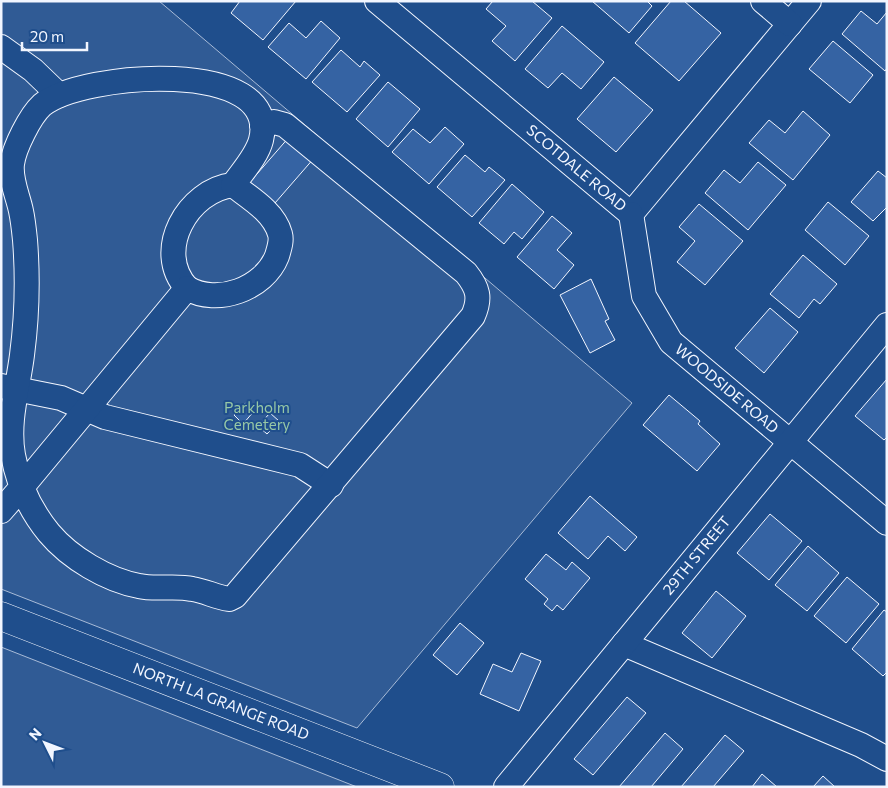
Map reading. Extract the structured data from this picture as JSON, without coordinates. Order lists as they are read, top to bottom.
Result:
{
  "streets": {
    "main road": ["NORTH LA GRANGE ROAD"],
    "street": ["SCOTDALE ROAD", "WOODSIDE ROAD", "29TH STREET"]
  },
  "crossings": [
    ["SCOTDALE ROAD", "WOODSIDE ROAD"],
    ["WOODSIDE ROAD", "29TH STREET"]
  ],
  "parks": ["Parkholm Cemetery"],
  "scale_bar": "20 m",
  "north": "top left"
}
